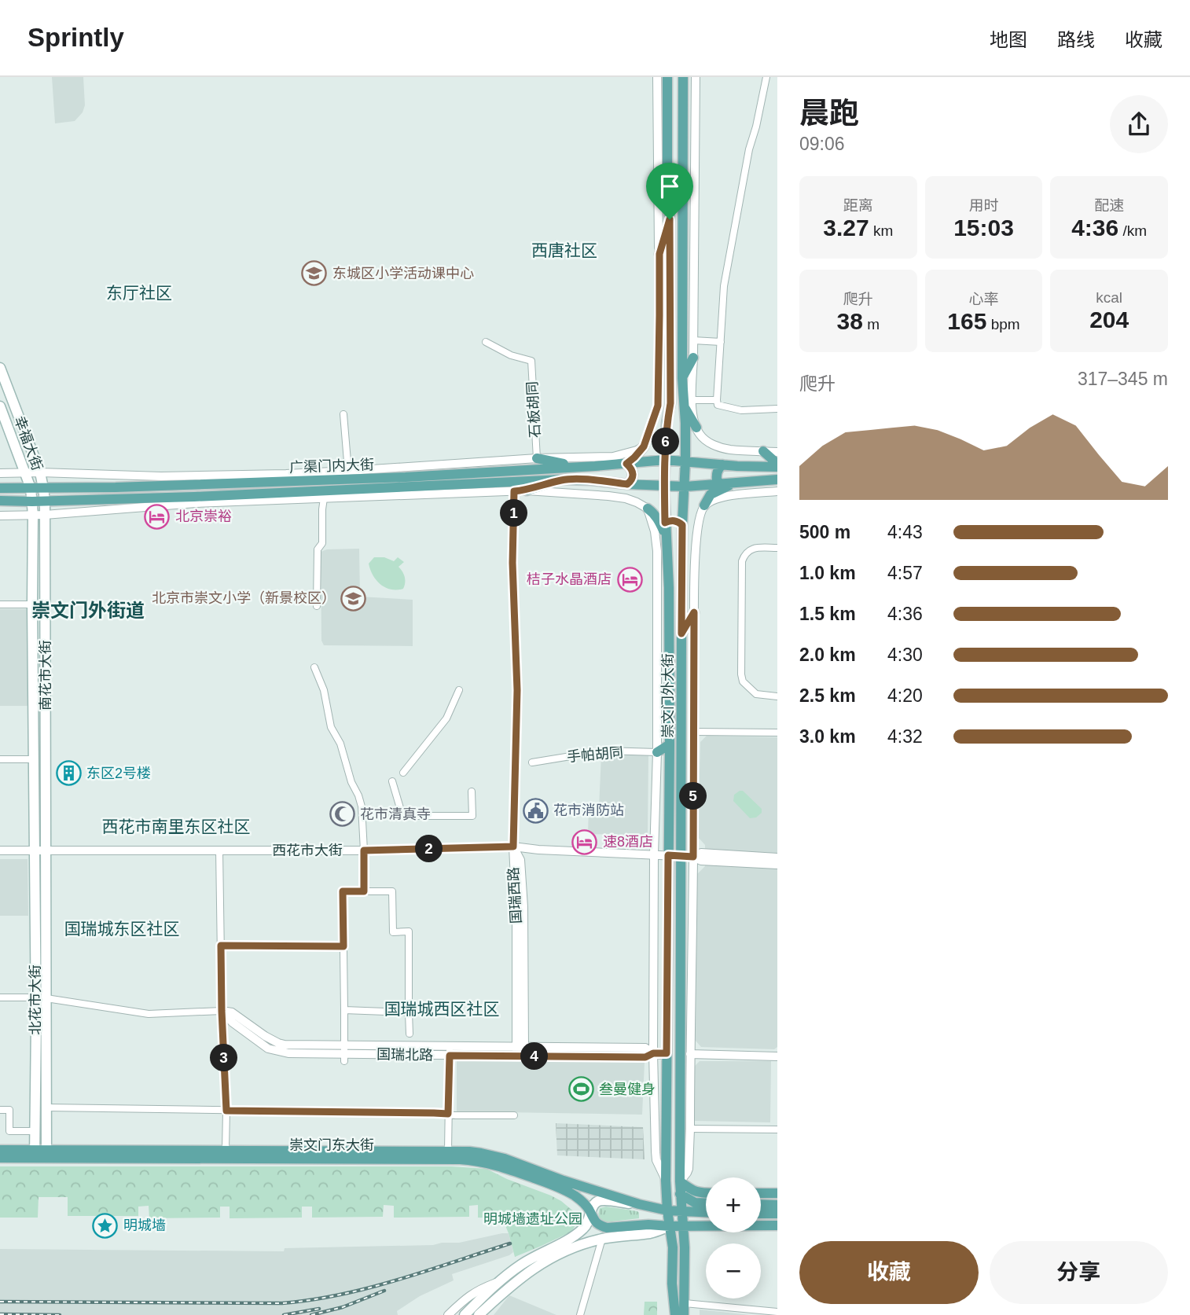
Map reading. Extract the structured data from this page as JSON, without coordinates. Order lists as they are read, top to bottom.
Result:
{
  "streets": {
    "main road": [
      "幸福大街",
      "广渠门内大街",
      "南花市大街",
      "崇文门外大街",
      "北花市大街",
      "崇文门东大街"
    ],
    "street": [
      "石板胡同",
      "手帕胡同",
      "西花市大街",
      "国瑞西路",
      "国瑞北路"
    ]
  },
  "crossings": [
    ["石板胡同", "广渠门内大街"],
    ["幸福大街", "广渠门内大街"],
    ["幸福大街", "南花市大街"],
    ["广渠门内大街", "南花市大街"],
    ["广渠门内大街", "崇文门外大街"],
    ["南花市大街", "西花市大街"],
    ["南花市大街", "北花市大街"],
    ["崇文门外大街", "手帕胡同"],
    ["崇文门外大街", "西花市大街"],
    ["崇文门外大街", "国瑞北路"],
    ["崇文门外大街", "崇文门东大街"],
    ["西花市大街", "国瑞西路"],
    ["西花市大街", "北花市大街"],
    ["国瑞西路", "国瑞北路"],
    ["北花市大街", "崇文门东大街"]
  ],
  "districts": [
    "西唐社区",
    "东厅社区",
    "崇文门外街道",
    "西花市南里东区社区",
    "国瑞城东区社区",
    "国瑞城西区社区"
  ],
  "parks": ["明城墙遗址公园"],
  "places": {
    "school or university": ["东城区小学活动课中心", "北京市崇文小学（新景校区）"],
    "hotel": ["北京崇裕", "桔子水晶酒店", "速8酒店"],
    "building": ["东区2号楼"],
    "public building": ["花市消防站"],
    "mosque": ["花市清真寺"],
    "sports": ["叁曼健身"],
    "place": ["明城墙"]
  },
  "page": {
    "header": "Sprintly",
    "nav": ["地图", "路线", "收藏"],
    "heading": ["晨跑", "09:06"],
    "stats": [
      ["距离", "3.27 km"],
      ["用时", "15:03"],
      ["配速", "4:36 /km"],
      ["爬升", "38 m"],
      ["心率", "165 bpm"],
      ["kcal", "204"]
    ],
    "chart": ["爬升", "317–345 m"],
    "pins": [
      "6",
      "1",
      "5",
      "2",
      "4",
      "3"
    ],
    "list": [
      {
        "name": "500 m",
        "note": "4:43"
      },
      {
        "name": "1.0 km",
        "note": "4:57"
      },
      {
        "name": "1.5 km",
        "note": "4:36"
      },
      {
        "name": "2.0 km",
        "note": "4:30"
      },
      {
        "name": "2.5 km",
        "note": "4:20"
      },
      {
        "name": "3.0 km",
        "note": "4:32"
      }
    ],
    "map_buttons": ["+", "−"],
    "buttons": ["收藏", "分享"]
  }
}
